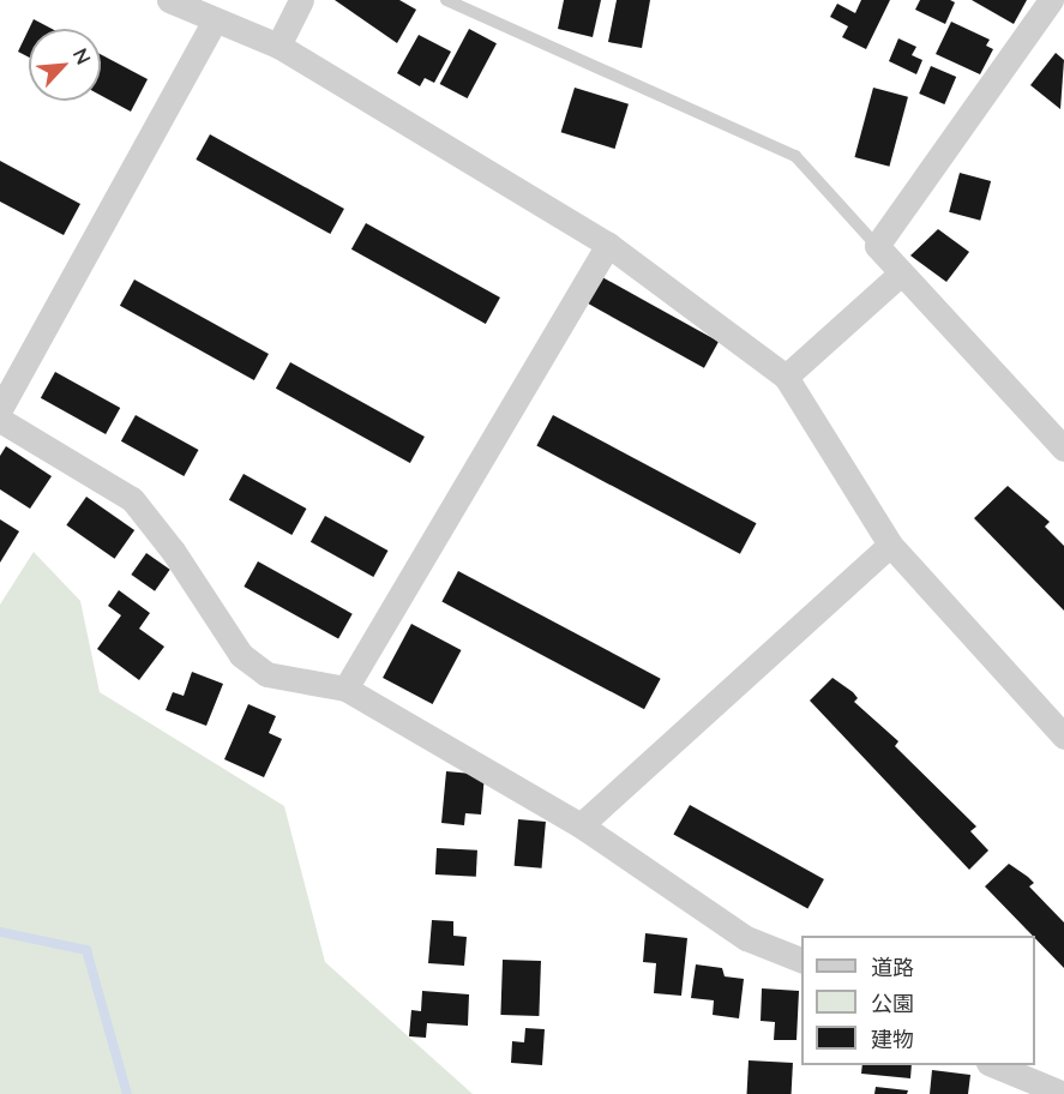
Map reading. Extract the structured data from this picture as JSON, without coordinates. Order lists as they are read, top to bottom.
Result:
{
  "legend": ["道路", "公園", "建物"],
  "north": "top right"
}
